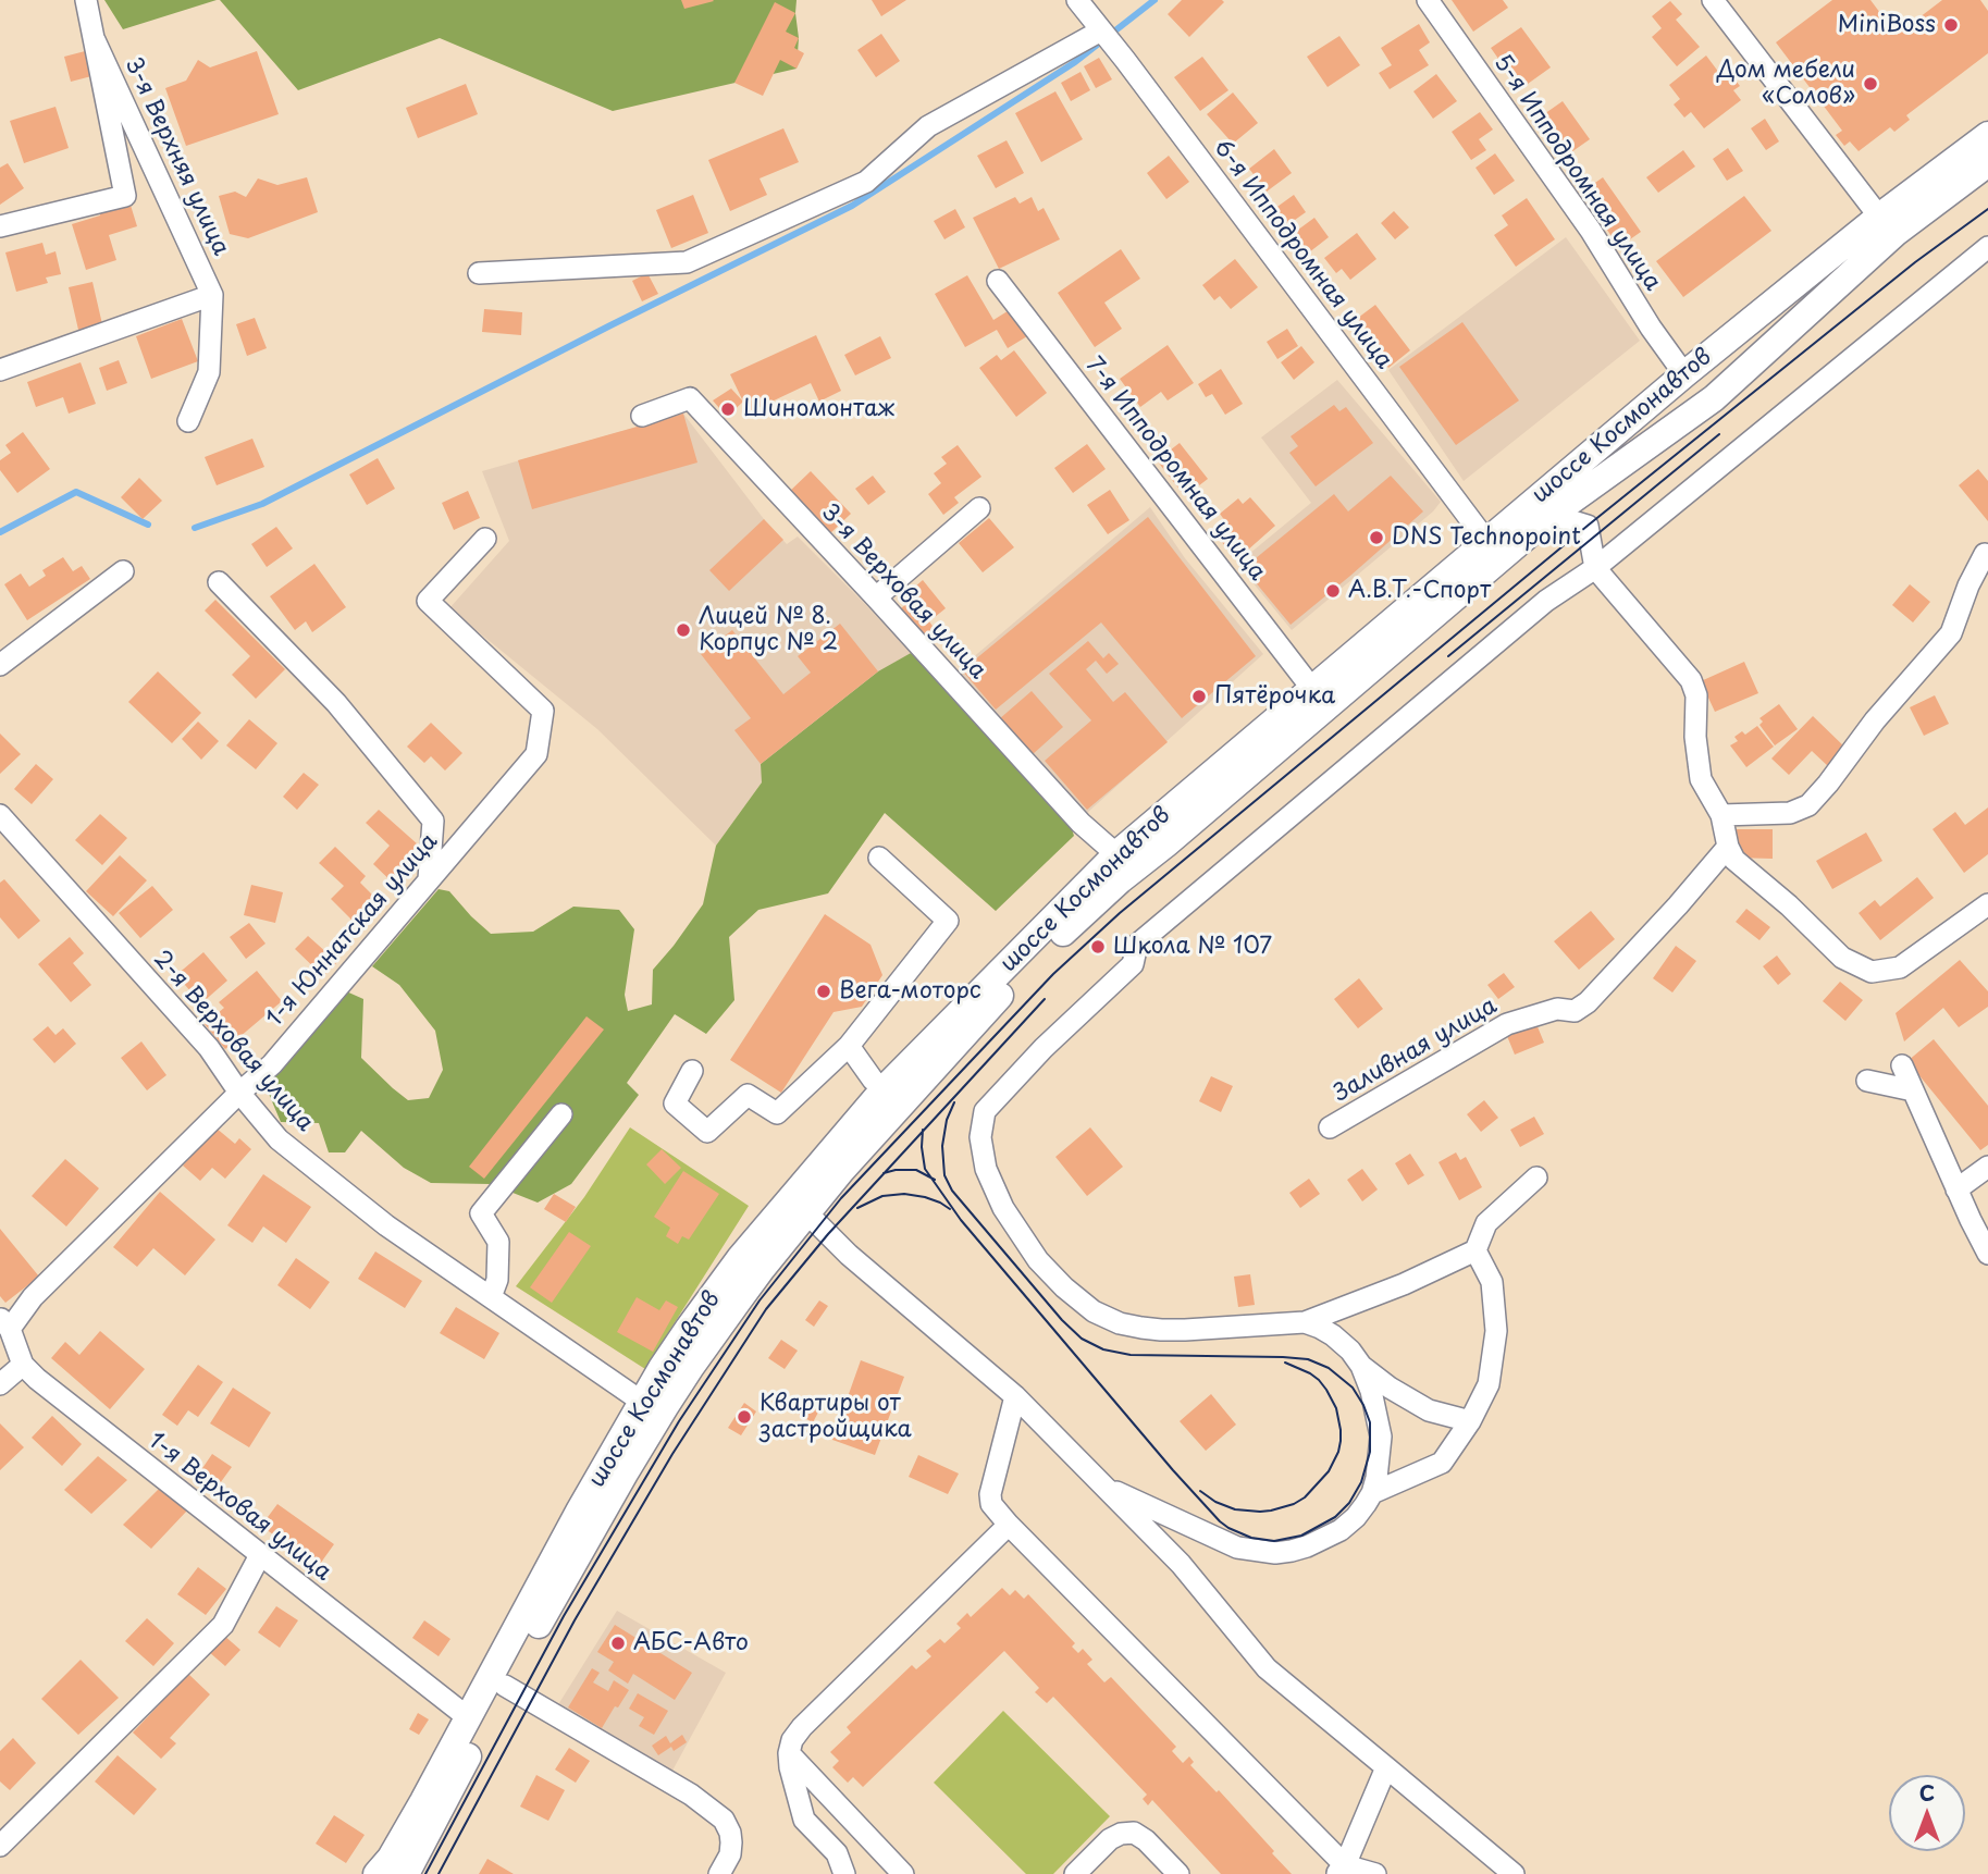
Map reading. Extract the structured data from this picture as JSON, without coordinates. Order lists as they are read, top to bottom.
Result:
{
  "streets": {
    "main road": ["шоссе Космонавтов"],
    "street": [
      "3-я Верхняя улица",
      "5-я Ипподромная улица",
      "6-я Ипподромная улица",
      "7-я Ипподромная улица",
      "3-я Верховая улица",
      "1-я Юннатская улица",
      "2-я Верховая улица",
      "Заливная улица",
      "1-я Верховая улица"
    ]
  },
  "crossings": [
    ["5-я Ипподромная улица", "шоссе Космонавтов"],
    ["6-я Ипподромная улица", "шоссе Космонавтов"],
    ["шоссе Космонавтов", "7-я Ипподромная улица"],
    ["шоссе Космонавтов", "3-я Верховая улица"],
    ["шоссе Космонавтов", "2-я Верховая улица"],
    ["шоссе Космонавтов", "1-я Верховая улица"],
    ["1-я Юннатская улица", "2-я Верховая улица"],
    ["1-я Юннатская улица", "1-я Верховая улица"]
  ],
  "places": [
    "MiniBoss",
    "Дом мебели «Солов»",
    "Шиномонтаж",
    "DNS Technopoint",
    "А.В.Т.-Спорт",
    "Лицей № 8. Корпус № 2",
    "Пятёрочка",
    "Школа № 107",
    "Вега-моторс",
    "Квартиры от застройщика",
    "АБС-Авто"
  ],
  "north": "top"
}
